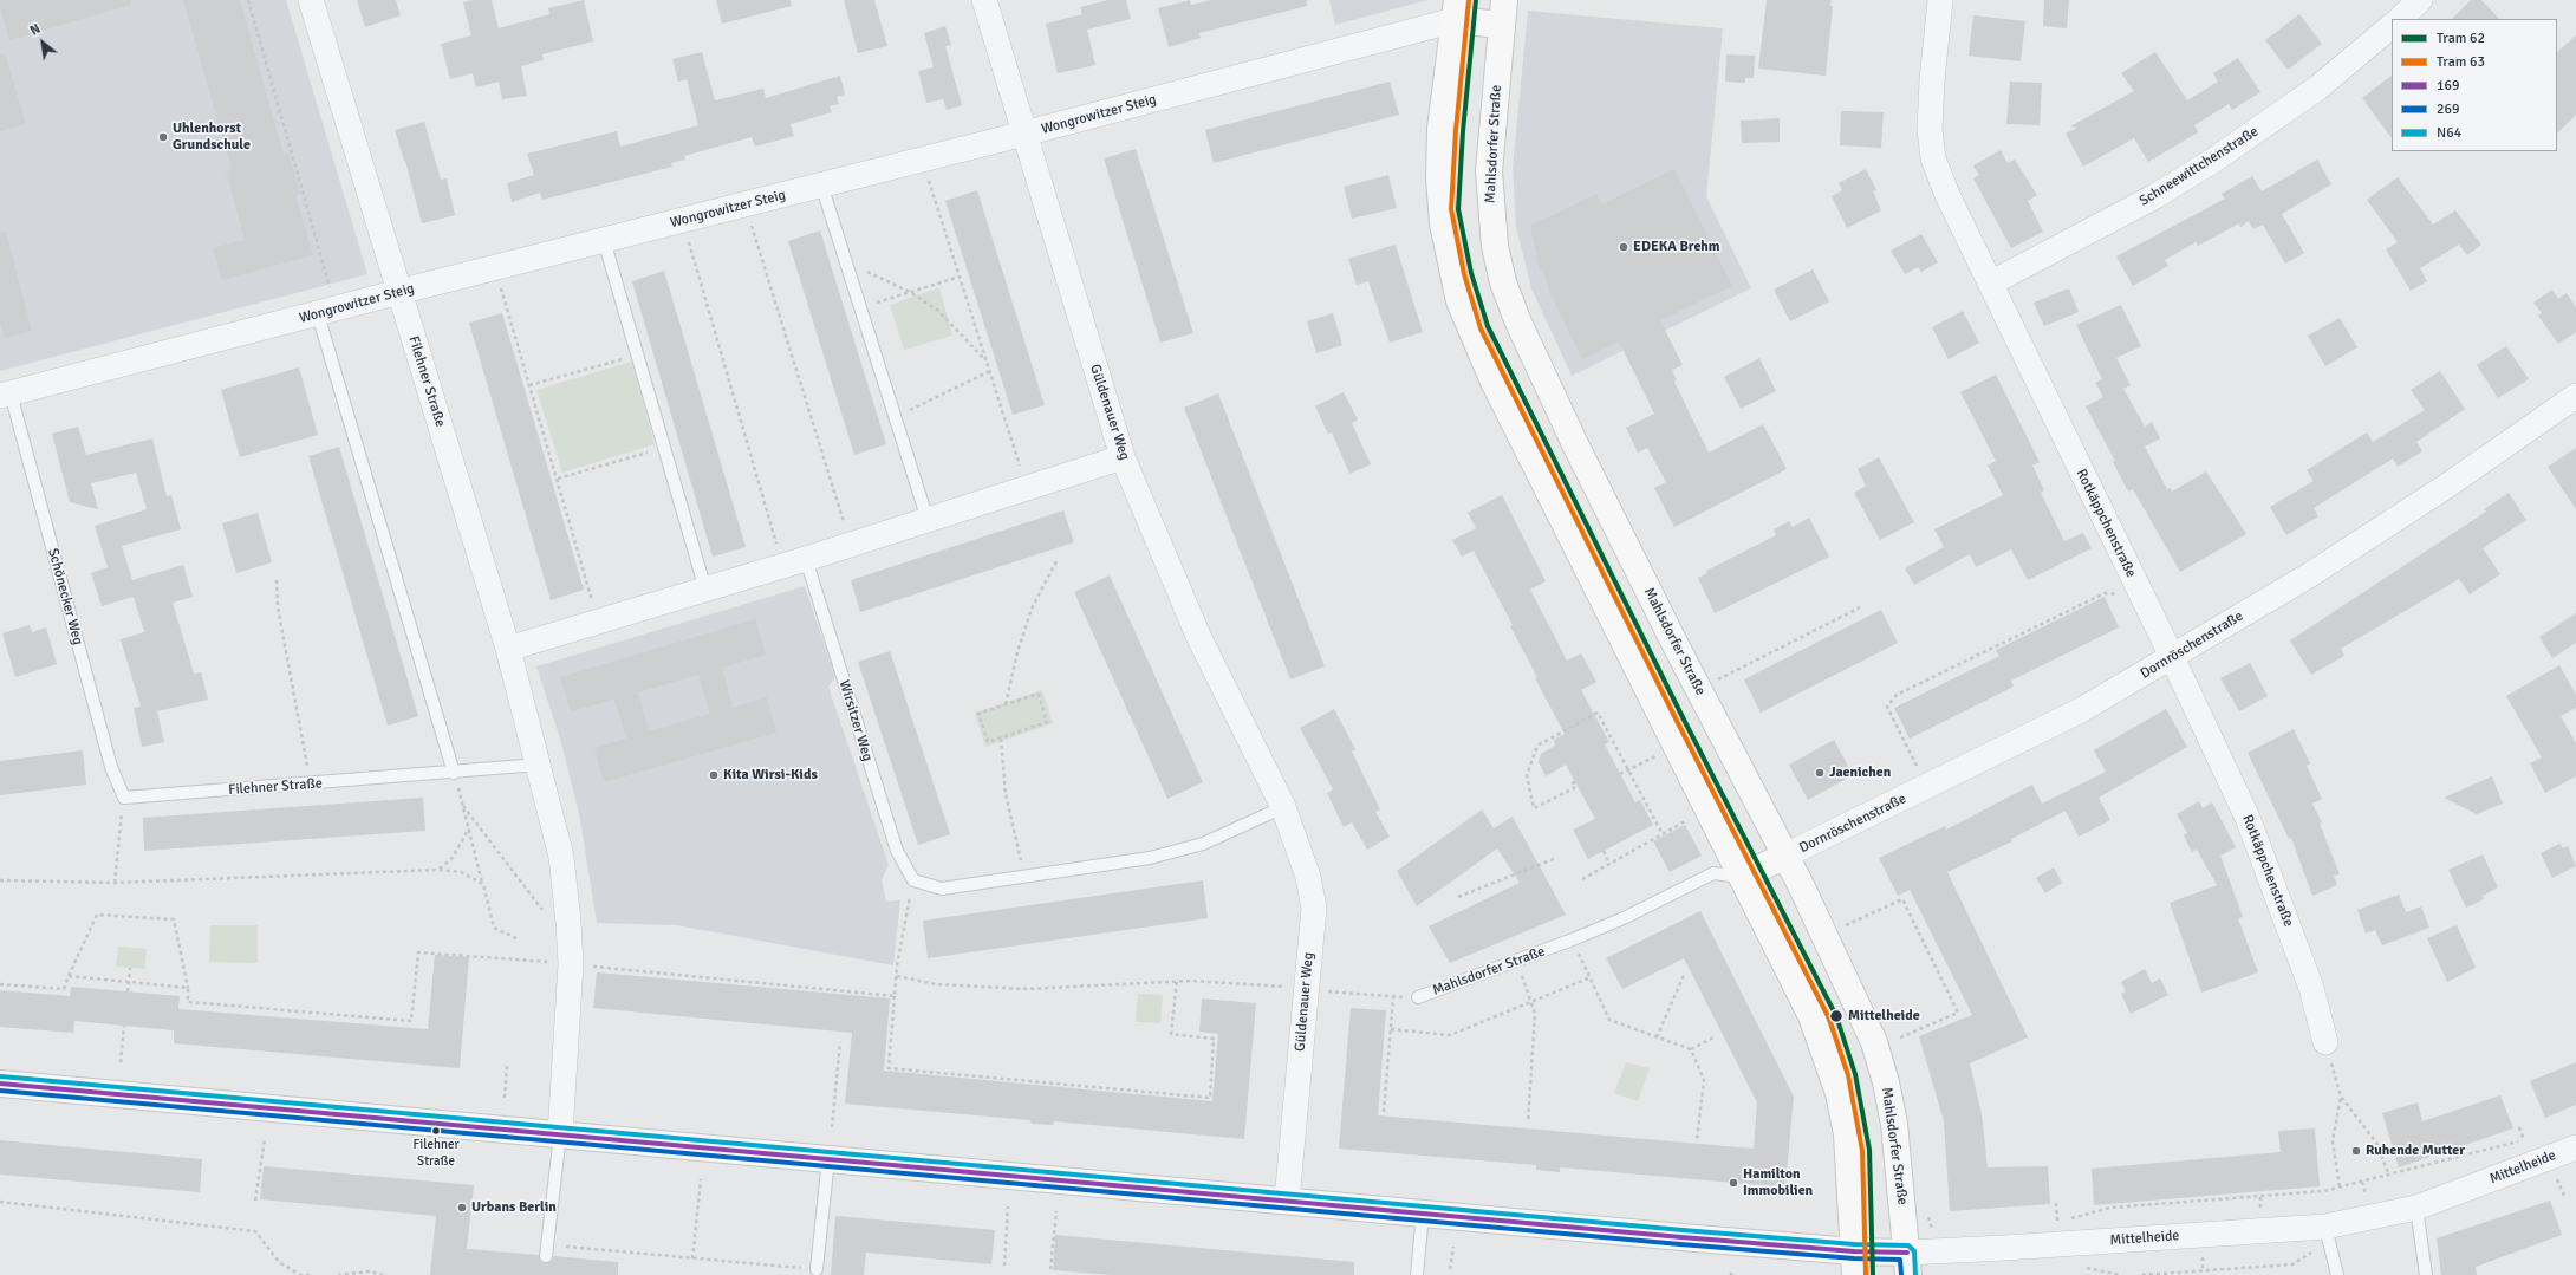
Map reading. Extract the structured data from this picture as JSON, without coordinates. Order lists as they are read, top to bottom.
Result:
{
  "streets": {
    "main road": ["Mahlsdorfer Straße"],
    "street": [
      "Wongrowitzer Steig",
      "Schneewittchenstraße",
      "Filehner Straße",
      "Güldenauer Weg",
      "Rotkäppchenstraße",
      "Dornröschenstraße",
      "Mittelheide"
    ],
    "lane": ["Schönecker Weg", "Wirsitzer Weg"]
  },
  "crossings": [
    ["Wongrowitzer Steig", "Filehner Straße"],
    ["Wongrowitzer Steig", "Güldenauer Weg"],
    ["Wongrowitzer Steig", "Schönecker Weg"],
    ["Mahlsdorfer Straße", "Dornröschenstraße"],
    ["Mahlsdorfer Straße", "Mittelheide"],
    ["Schneewittchenstraße", "Rotkäppchenstraße"],
    ["Filehner Straße", "Schönecker Weg"],
    ["Rotkäppchenstraße", "Dornröschenstraße"]
  ],
  "places": [
    "Uhlenhorst Grundschule",
    "EDEKA Brehm",
    "Jaenichen",
    "Kita Wirsi-Kids",
    "Mittelheide",
    "Filehner Straße",
    "Ruhende Mutter",
    "Hamilton Immobilien",
    "Urbans Berlin"
  ],
  "lines": [
    "tram line 62",
    "tram line 63",
    "transit line N64",
    "transit line 169",
    "transit line 269"
  ],
  "legend": [
    "Tram 62",
    "Tram 63",
    "169",
    "269",
    "N64"
  ],
  "north": "top left"
}
